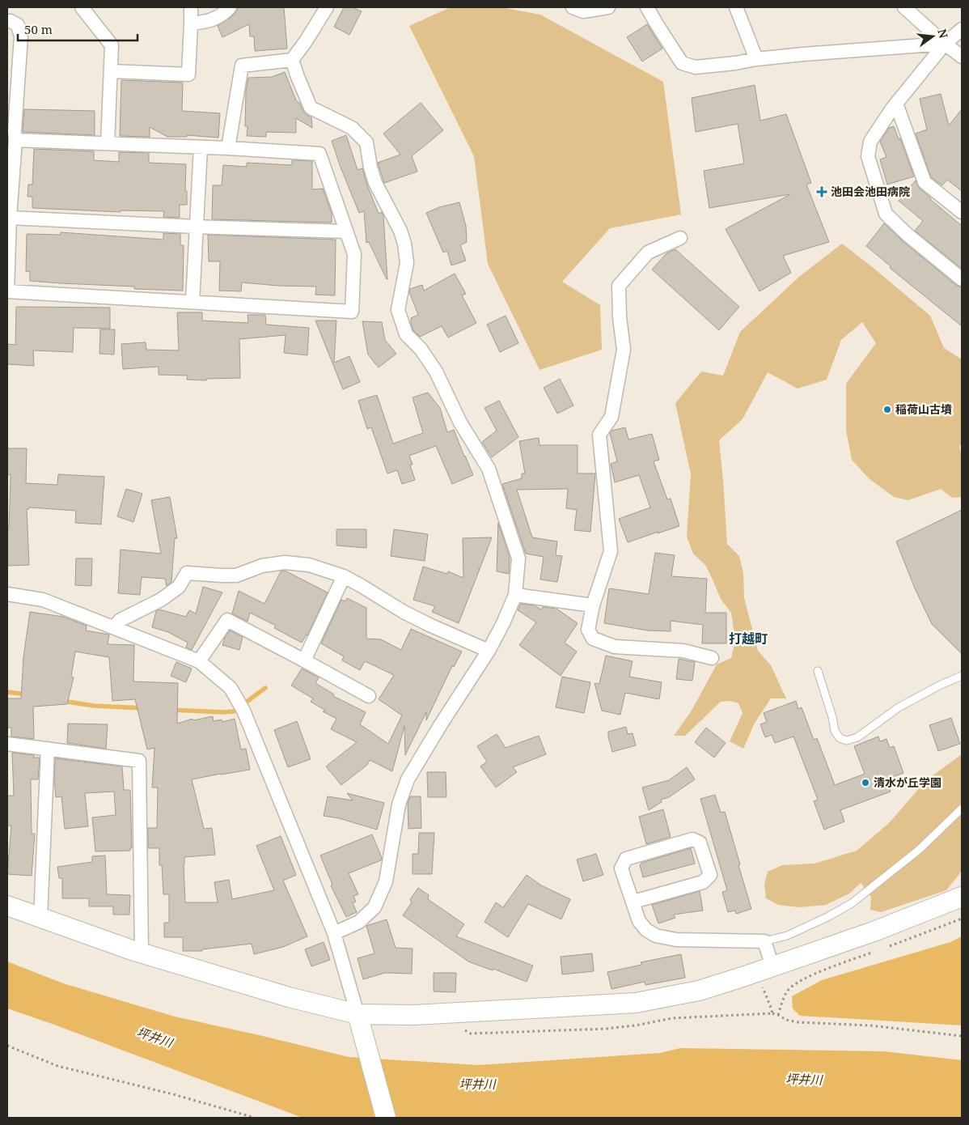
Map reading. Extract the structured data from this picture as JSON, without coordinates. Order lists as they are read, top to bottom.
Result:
{
  "districts": ["打越町"],
  "water": ["坪井川"],
  "places": {
    "health": ["池田会池田病院"],
    "other": ["稲荷山古墳", "清水が丘学園"]
  },
  "scale_bar": "50 m",
  "north": "right"
}
